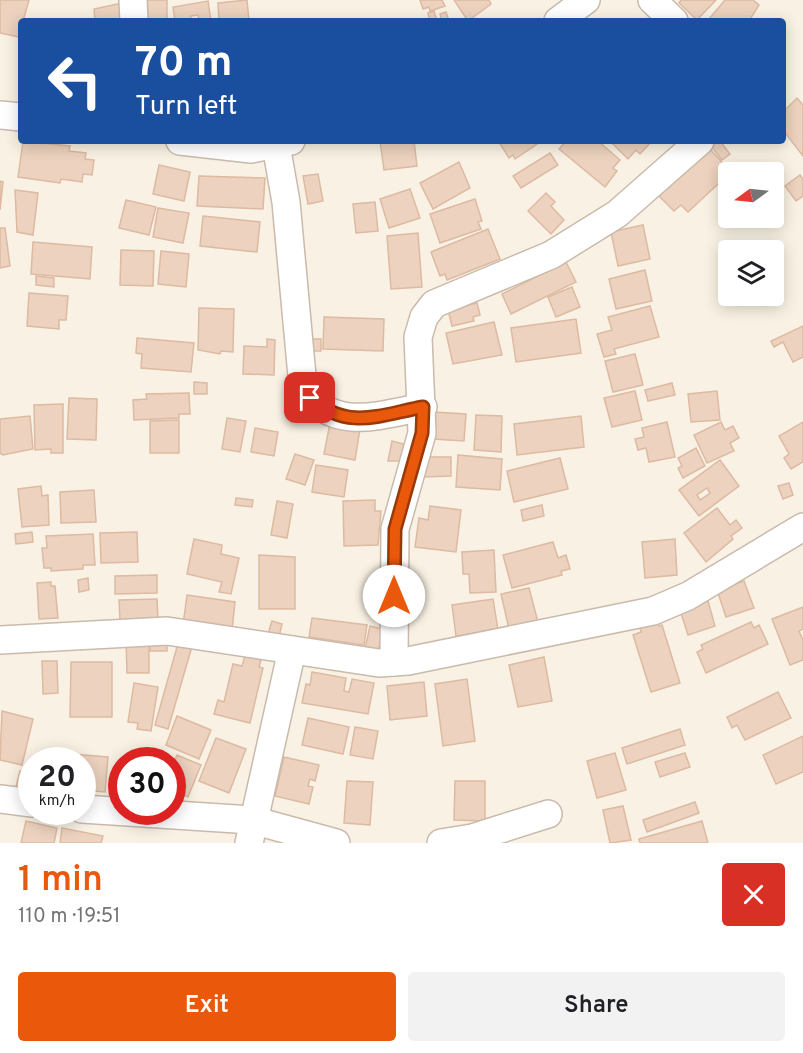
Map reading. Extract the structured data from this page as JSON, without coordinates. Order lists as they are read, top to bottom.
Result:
{
  "north": "left",
  "page": {
    "turn": ["70 m", "Turn left"],
    "speed": "20 km/h",
    "limit": "30",
    "heading": ["1 min", "110 m · 19:51"],
    "buttons": ["Exit", "Share"]
  }
}
